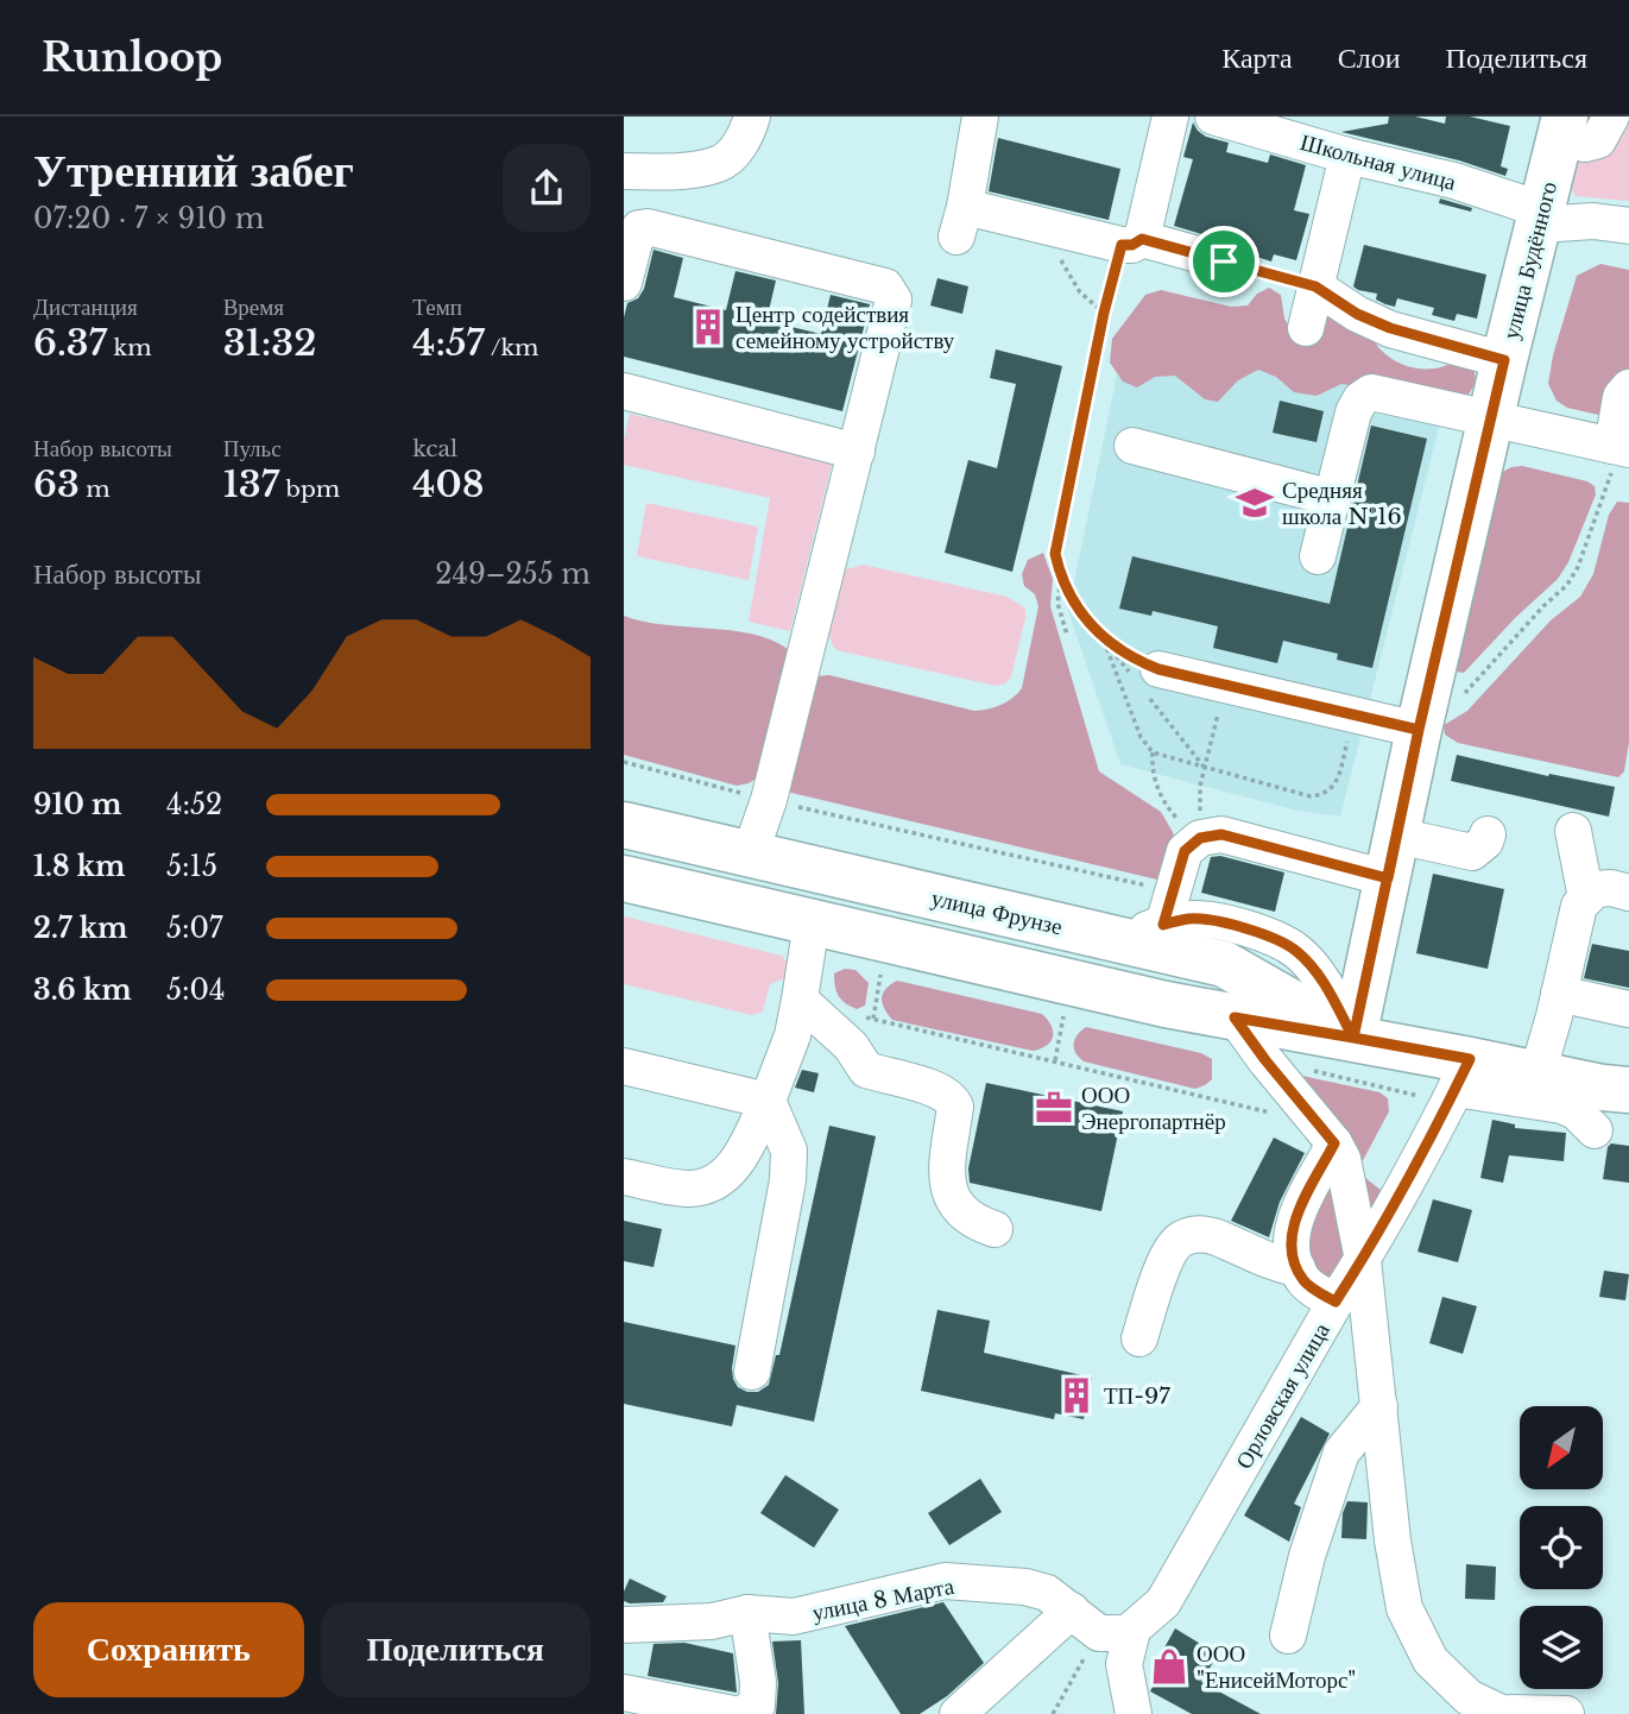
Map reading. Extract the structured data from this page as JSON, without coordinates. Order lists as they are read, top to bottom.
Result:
{
  "streets": {
    "main road": ["улица Будённого", "улица Фрунзе"],
    "lane": ["Школьная улица", "Орловская улица", "улица 8 Марта"]
  },
  "crossings": [
    ["Школьная улица", "улица Будённого"],
    ["улица Будённого", "улица Фрунзе"],
    ["улица Фрунзе", "Орловская улица"],
    ["Орловская улица", "улица 8 Марта"]
  ],
  "places": {
    "building": ["Центр содействия семейному устройству", "ТП-97"],
    "school or university": ["Средняя школа №16"],
    "office": ["ООО Энергопартнёр"],
    "shop": ["ООО \"ЕнисейМоторс\""]
  },
  "north": "bottom left",
  "page": {
    "header": "Runloop",
    "nav": ["Карта", "Слои", "Поделиться"],
    "heading": ["Утренний забег", "07:20 · 7 × 910 m"],
    "stats": [
      ["Дистанция", "6.37 km"],
      ["Время", "31:32"],
      ["Темп", "4:57 /km"],
      ["Набор высоты", "63 m"],
      ["Пульс", "137 bpm"],
      ["kcal", "408"]
    ],
    "chart": ["Набор высоты", "249–255 m"],
    "list": [
      {
        "name": "910 m",
        "note": "4:52"
      },
      {
        "name": "1.8 km",
        "note": "5:15"
      },
      {
        "name": "2.7 km",
        "note": "5:07"
      },
      {
        "name": "3.6 km",
        "note": "5:04"
      }
    ],
    "buttons": ["Сохранить", "Поделиться"]
  }
}
